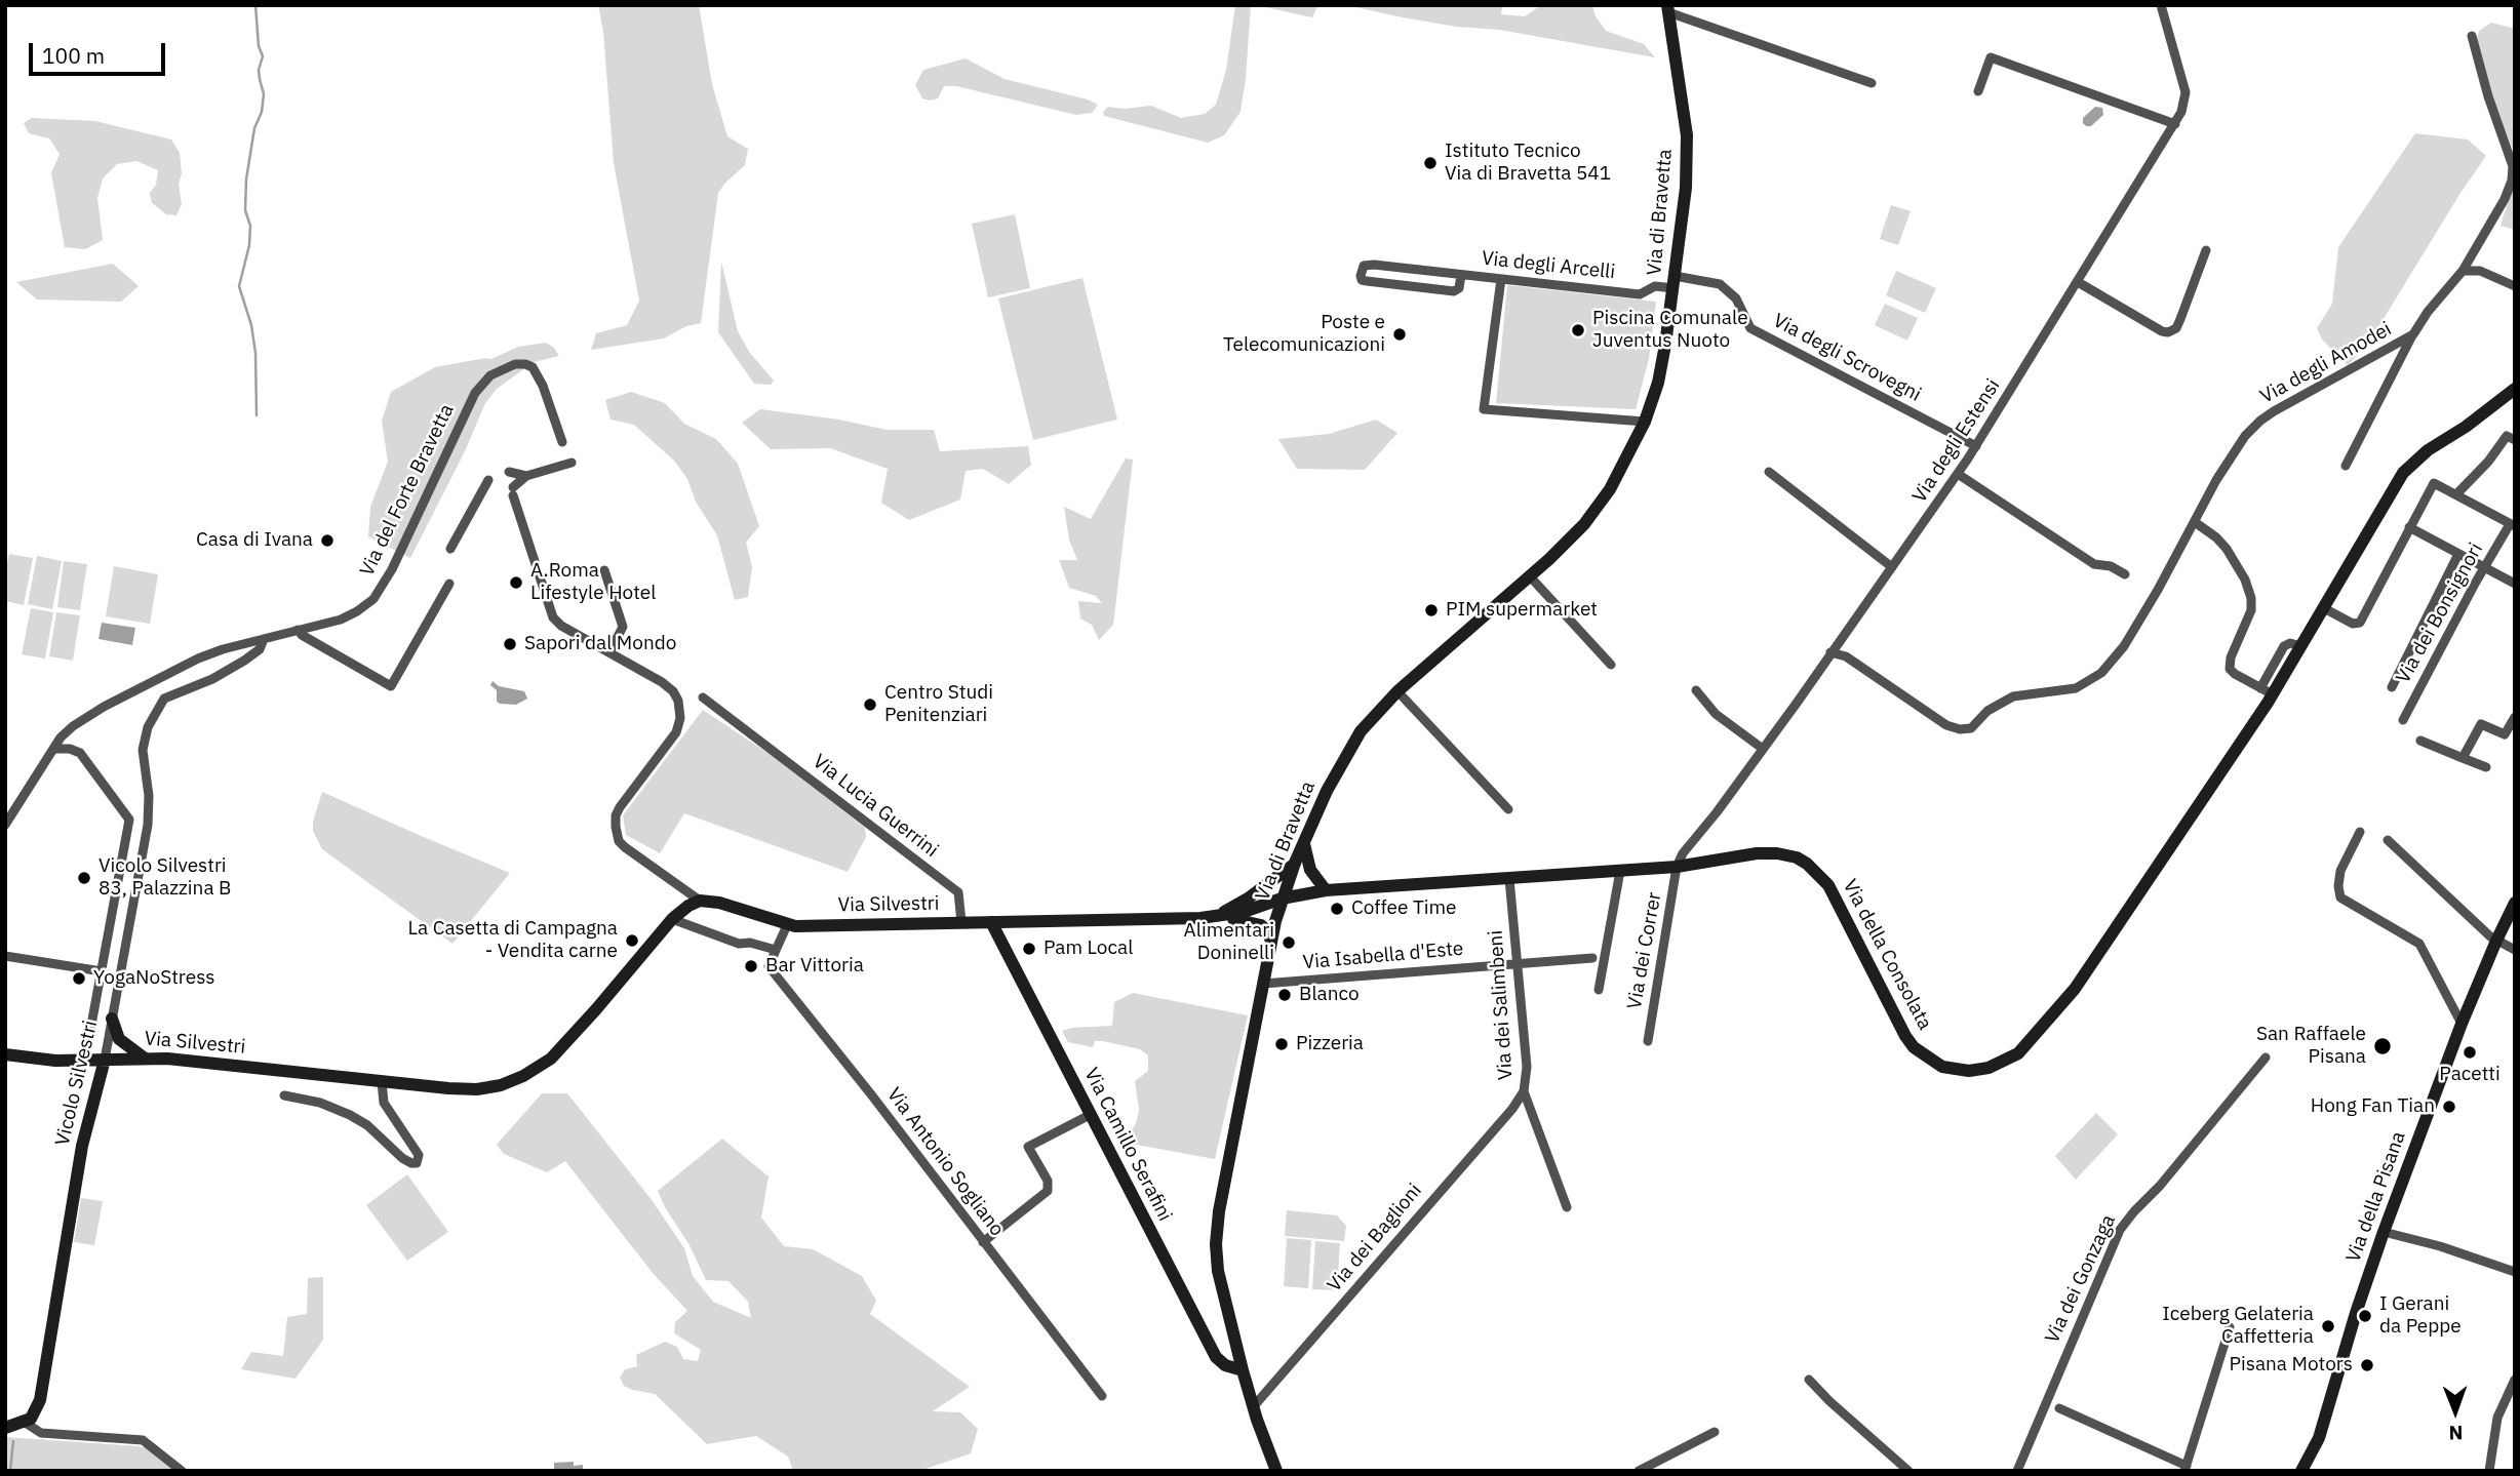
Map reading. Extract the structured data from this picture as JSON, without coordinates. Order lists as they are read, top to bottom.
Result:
{
  "streets": {
    "main road": [
      "Via di Bravetta",
      "Via Silvestri",
      "Via della Consolata",
      "Vicolo Silvestri",
      "Via Camillo Serafini",
      "Via della Pisana"
    ],
    "street": [
      "Via degli Arcelli",
      "Via degli Scrovegni",
      "Via degli Amodei",
      "Via degli Estensi",
      "Via del Forte Bravetta",
      "Via dei Bonsignori",
      "Via Lucia Guerrini",
      "Via dei Correr",
      "Via Isabella d'Este",
      "Via dei Salimbeni",
      "Via Antonio Sogliano",
      "Via dei Baglioni",
      "Via dei Gonzaga"
    ]
  },
  "crossings": [
    ["Via di Bravetta", "Via degli Arcelli"],
    ["Via di Bravetta", "Via degli Scrovegni"],
    ["Via di Bravetta", "Via della Consolata"],
    ["Via di Bravetta", "Via Isabella d'Este"],
    ["Via di Bravetta", "Via Camillo Serafini"],
    ["Via di Bravetta", "Via dei Baglioni"],
    ["Via degli Arcelli", "Via degli Scrovegni"],
    ["Via degli Scrovegni", "Via degli Estensi"],
    ["Via degli Amodei", "Via degli Estensi"],
    ["Via degli Estensi", "Via dei Correr"],
    ["Via degli Estensi", "Via della Consolata"],
    ["Via del Forte Bravetta", "Vicolo Silvestri"],
    ["Via Lucia Guerrini", "Via Silvestri"],
    ["Via Silvestri", "Vicolo Silvestri"],
    ["Via Silvestri", "Via Camillo Serafini"],
    ["Via dei Correr", "Via della Consolata"],
    ["Via della Consolata", "Via dei Salimbeni"],
    ["Via Isabella d'Este", "Via dei Salimbeni"],
    ["Via dei Salimbeni", "Via dei Baglioni"]
  ],
  "places": [
    "Istituto Tecnico Via di Bravetta 541",
    "Piscina Comunale Juventus Nuoto",
    "Poste e Telecomunicazioni",
    "Casa di Ivana",
    "A.Roma Lifestyle Hotel",
    "PIM supermarket",
    "Sapori dal Mondo",
    "Centro Studi Penitenziari",
    "Vicolo Silvestri 83, Palazzina B",
    "Coffee Time",
    "La Casetta di Campagna - Vendita carne",
    "Alimentari Doninelli",
    "Pam Local",
    "Bar Vittoria",
    "YogaNoStress",
    "Blanco",
    "Pizzeria",
    "San Raffaele Pisana",
    "Pacetti",
    "Hong Fan Tian",
    "I Gerani da Peppe",
    "Iceberg Gelateria Caffetteria",
    "Pisana Motors"
  ],
  "scale_bar": "100 m",
  "north": "bottom"
}
